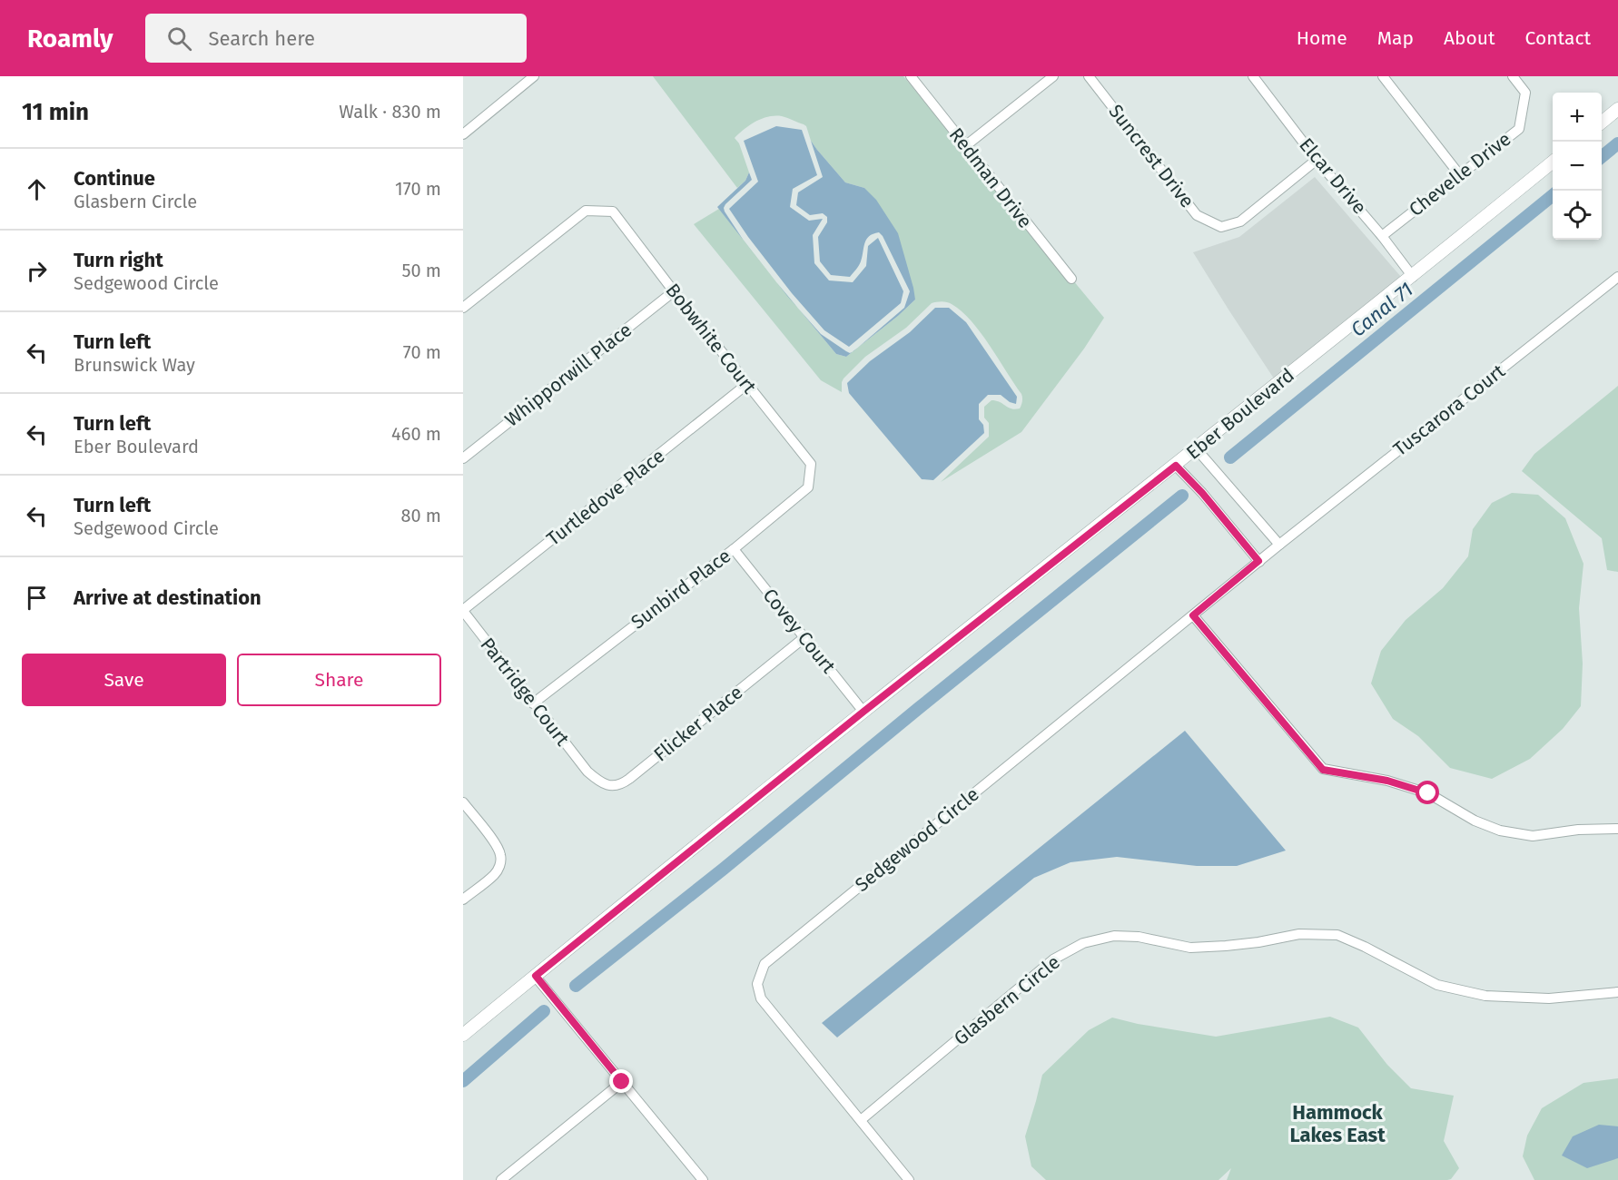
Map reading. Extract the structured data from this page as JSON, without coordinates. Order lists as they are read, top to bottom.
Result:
{
  "streets": {
    "street": [
      "Suncrest Drive",
      "Chevelle Drive",
      "Elcar Drive",
      "Redman Drive",
      "Bobwhite Court",
      "Whipporwill Place",
      "Tuscarora Court",
      "Eber Boulevard",
      "Turtledove Place",
      "Sunbird Place",
      "Covey Court",
      "Partridge Court",
      "Flicker Place",
      "Sedgewood Circle",
      "Glasbern Circle"
    ]
  },
  "crossings": [
    ["Suncrest Drive", "Elcar Drive"],
    ["Chevelle Drive", "Elcar Drive"],
    ["Elcar Drive", "Eber Boulevard"],
    ["Bobwhite Court", "Whipporwill Place"],
    ["Bobwhite Court", "Turtledove Place"],
    ["Bobwhite Court", "Sunbird Place"],
    ["Tuscarora Court", "Sedgewood Circle"],
    ["Eber Boulevard", "Covey Court"],
    ["Turtledove Place", "Partridge Court"],
    ["Sunbird Place", "Covey Court"],
    ["Sunbird Place", "Partridge Court"],
    ["Covey Court", "Flicker Place"],
    ["Partridge Court", "Flicker Place"],
    ["Sedgewood Circle", "Glasbern Circle"]
  ],
  "districts": ["Hammock Lakes East"],
  "water": ["Canal 71"],
  "page": {
    "header": "Roamly",
    "search": "Search here",
    "nav": [
      "Home",
      "Map",
      "About",
      "Contact"
    ],
    "heading": ["11 min", "Walk · 830 m"],
    "map_buttons": ["+", "−"],
    "list": [
      ["Continue", "Glasbern Circle", "170 m"],
      ["Turn right", "Sedgewood Circle", "50 m"],
      ["Turn left", "Brunswick Way", "70 m"],
      ["Turn left", "Eber Boulevard", "460 m"],
      ["Turn left", "Sedgewood Circle", "80 m"],
      "Arrive at destination"
    ],
    "buttons": ["Save", "Share"]
  }
}
